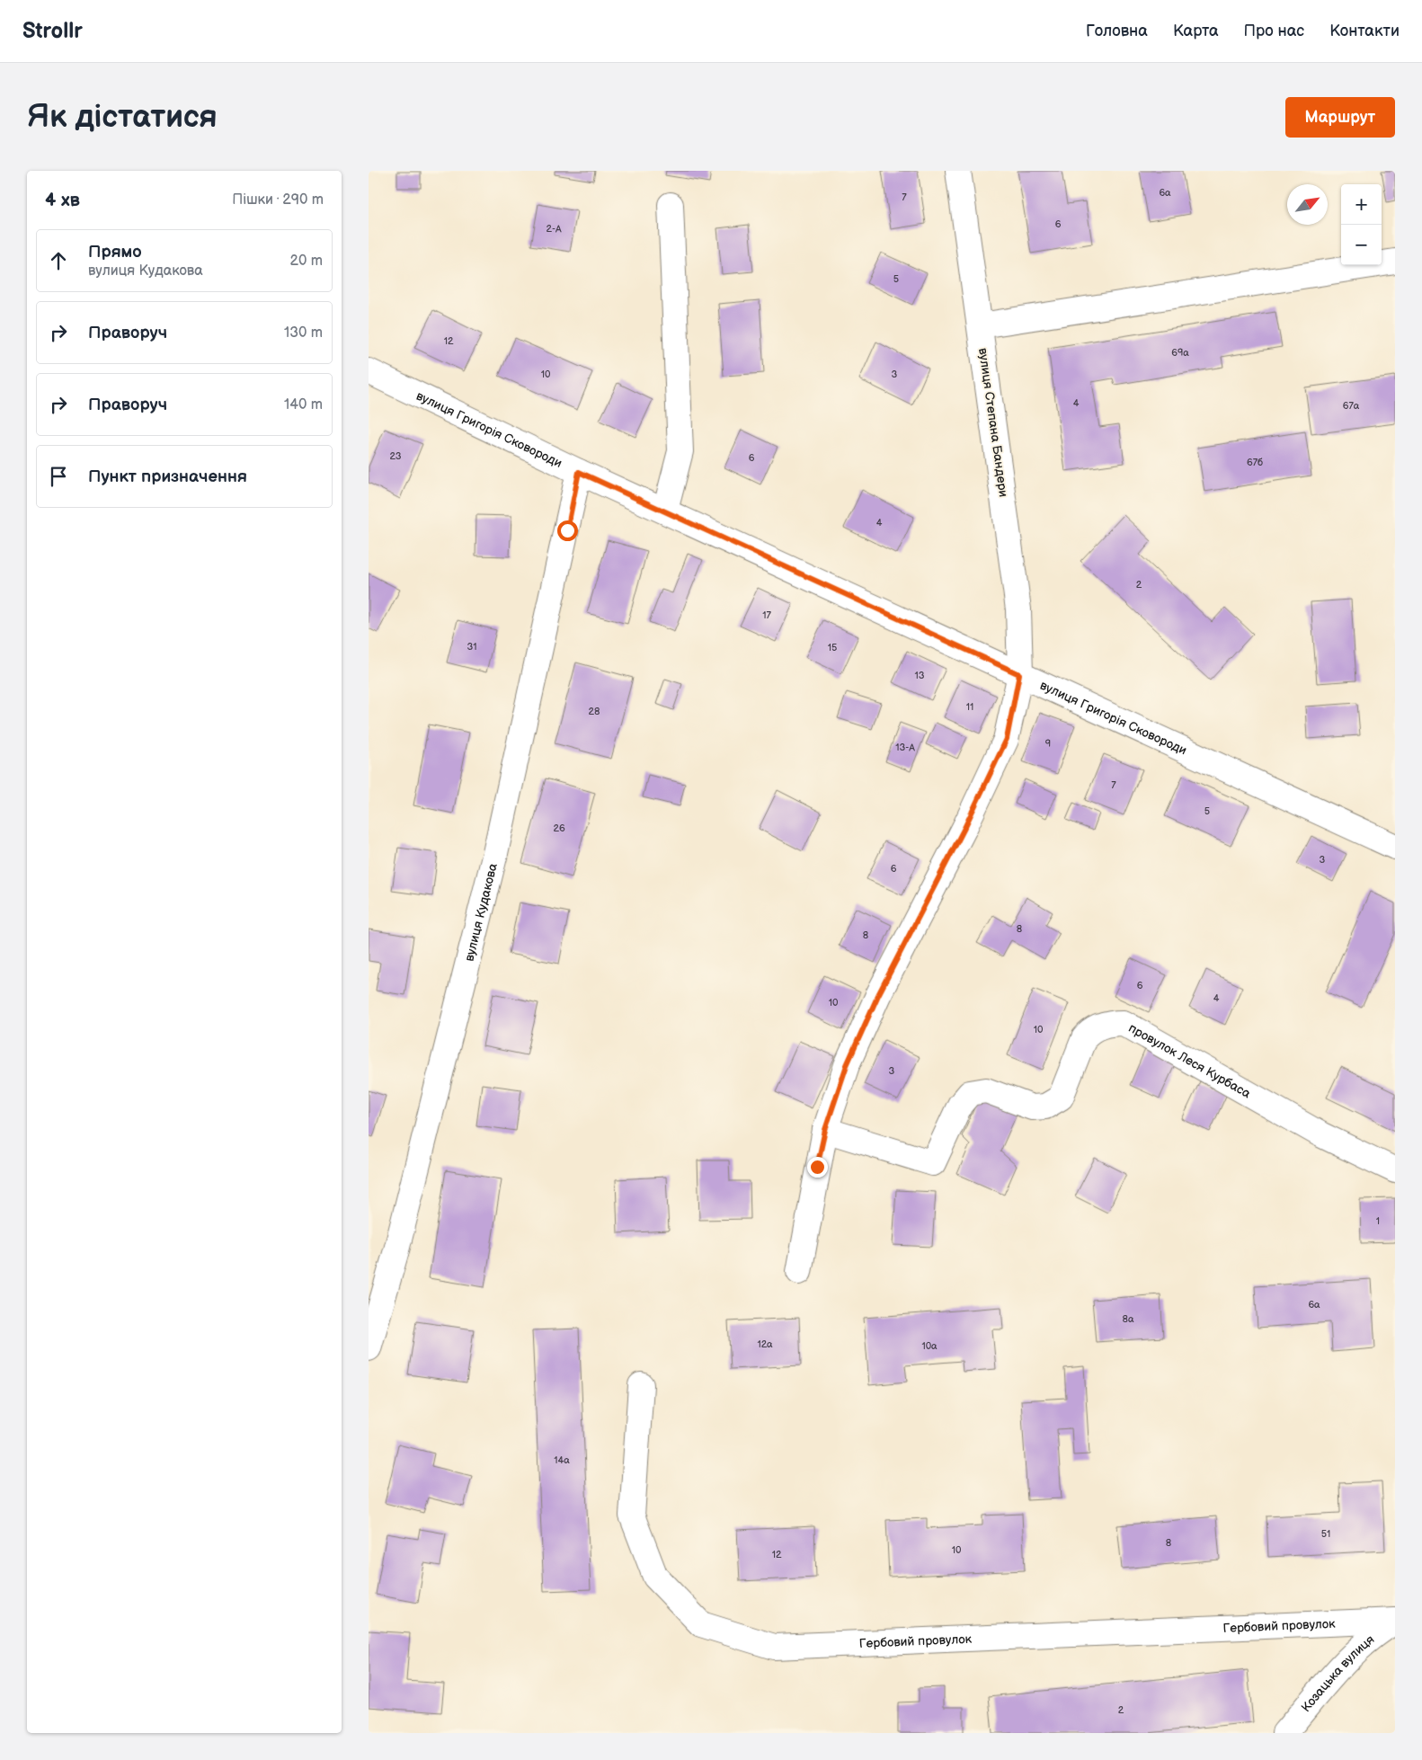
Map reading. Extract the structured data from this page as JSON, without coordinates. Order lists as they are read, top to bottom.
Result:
{
  "streets": {
    "street": [
      "вулиця Степана Бандери",
      "вулиця Григорія Сковороди",
      "вулиця Кудакова",
      "провулок Леся Курбаса",
      "Гербовий провулок",
      "Козацька вулиця"
    ]
  },
  "crossings": [
    ["вулиця Степана Бандери", "вулиця Григорія Сковороди"],
    ["вулиця Степана Бандери", "провулок Леся Курбаса"],
    ["вулиця Григорія Сковороди", "вулиця Кудакова"],
    ["Гербовий провулок", "Козацька вулиця"]
  ],
  "house_numbers": [
    "6а",
    "7",
    "6",
    "2-А",
    "5",
    "12",
    "69а",
    "10",
    "3",
    "4",
    "67а",
    "23",
    "6",
    "67б",
    "4",
    "2",
    "17",
    "31",
    "15",
    "13",
    "11",
    "28",
    "9",
    "13-А",
    "7",
    "5",
    "26",
    "3",
    "6",
    "8",
    "8",
    "6",
    "4",
    "10",
    "10",
    "3",
    "1",
    "6а",
    "8а",
    "12а",
    "10а",
    "14а",
    "51",
    "8",
    "10",
    "12",
    "2"
  ],
  "north": "top right",
  "page": {
    "header": "Strollr",
    "nav": [
      "Головна",
      "Карта",
      "Про нас",
      "Контакти"
    ],
    "buttons": "Маршрут",
    "title": "Як дістатися",
    "heading": ["4 хв", "Пішки · 290 m"],
    "map_buttons": ["+", "−"],
    "list": [
      ["Прямо", "вулиця Кудакова", "20 m"],
      ["Праворуч", "130 m"],
      ["Праворуч", "140 m"],
      "Пункт призначення"
    ]
  }
}
